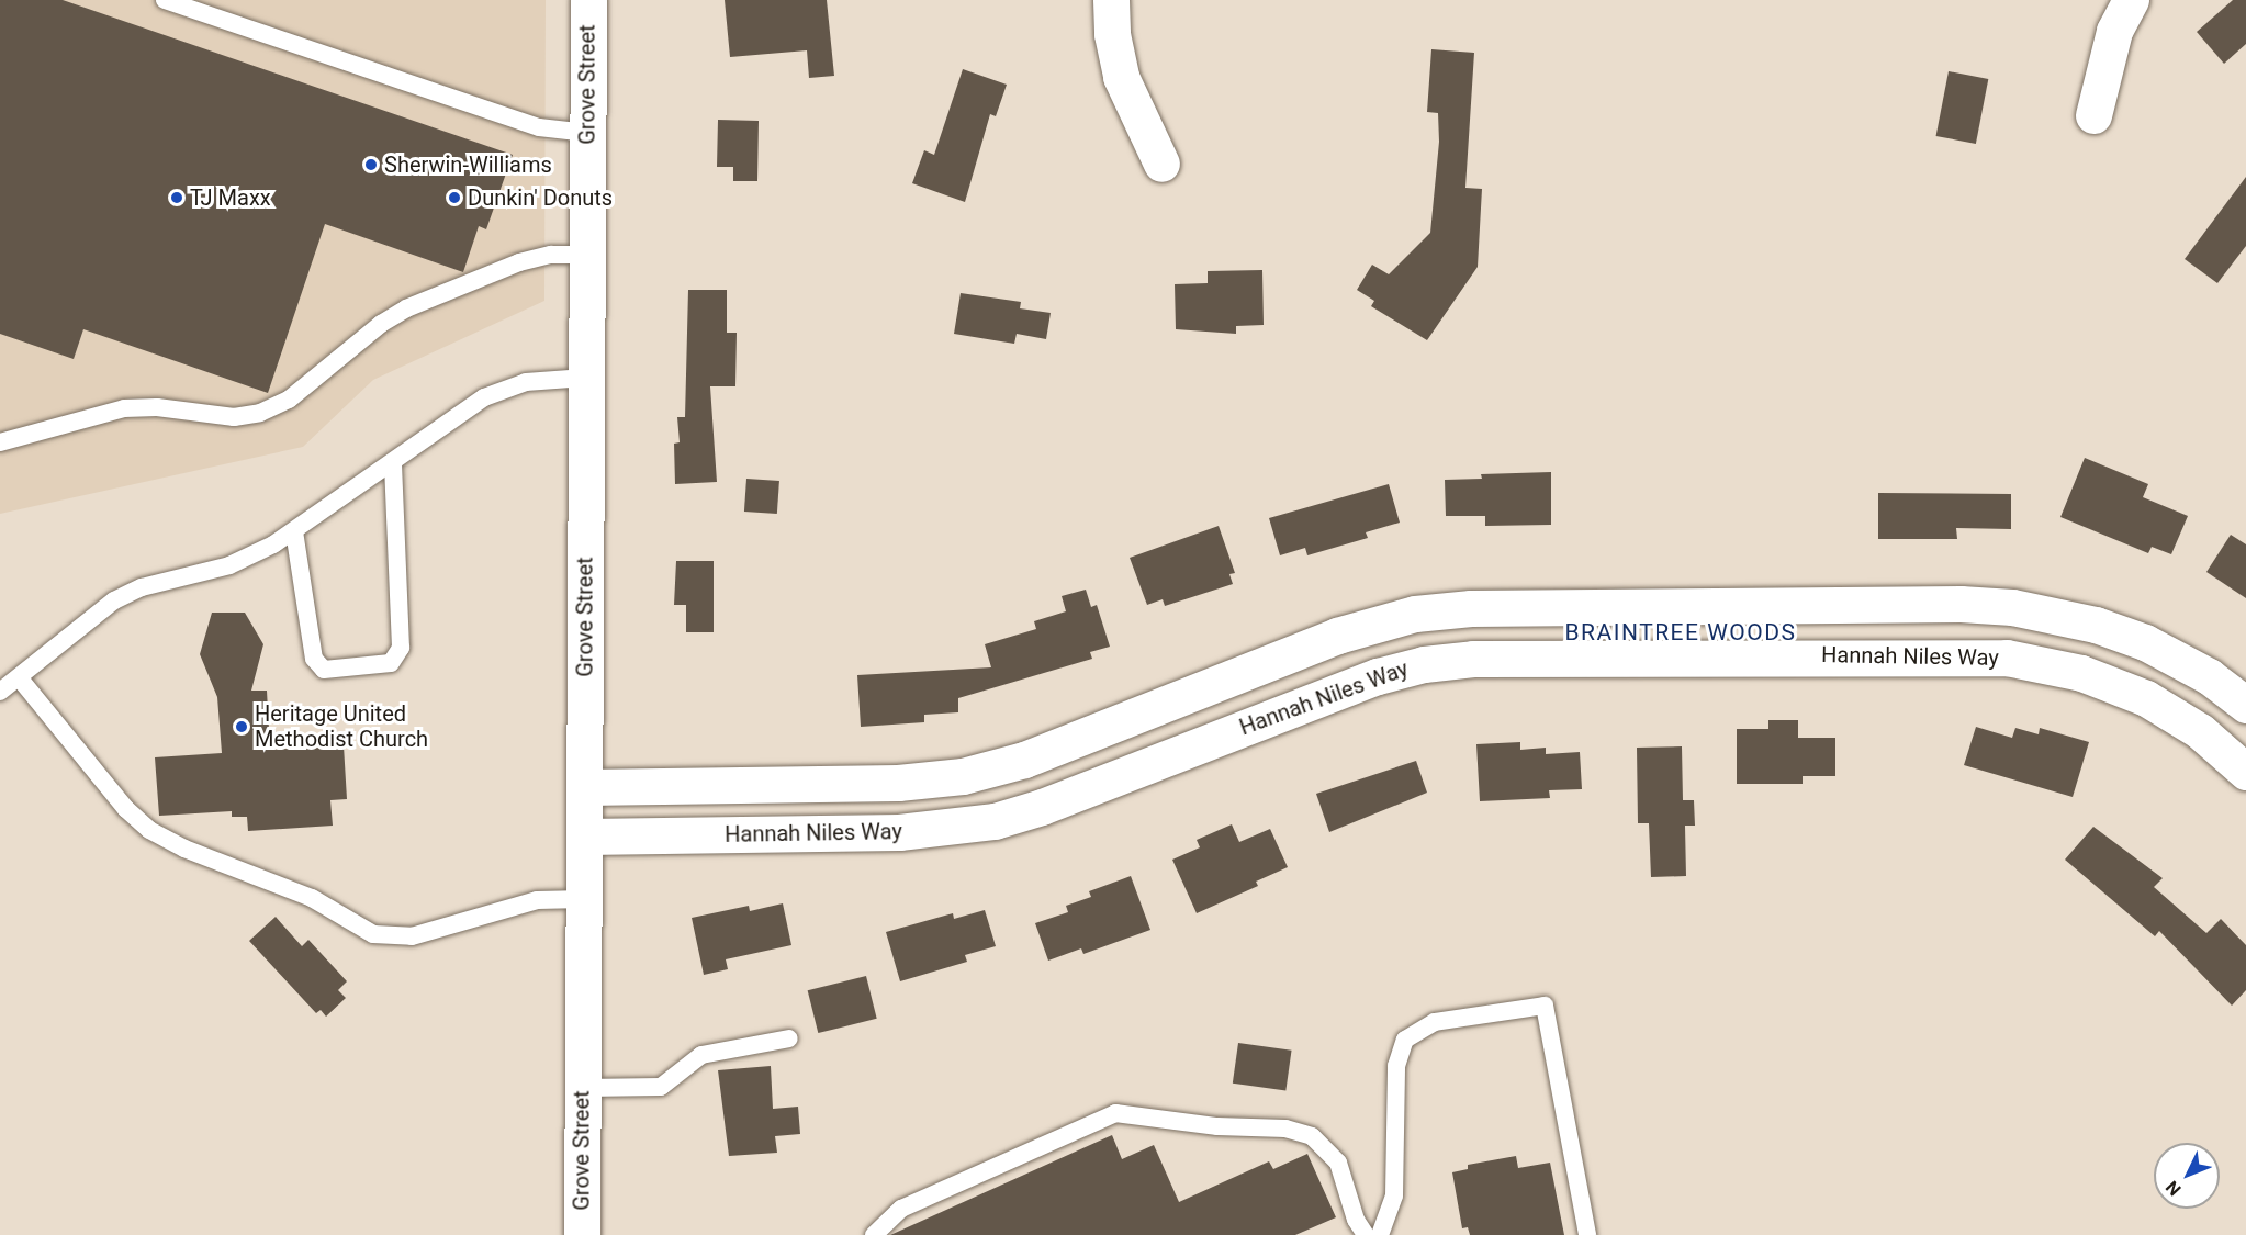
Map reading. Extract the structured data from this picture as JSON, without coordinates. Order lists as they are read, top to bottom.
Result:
{
  "streets": {
    "street": ["Grove Street", "Hannah Niles Way"]
  },
  "crossings": [
    ["Grove Street", "Hannah Niles Way"]
  ],
  "districts": ["BRAINTREE WOODS"],
  "places": [
    "Sherwin-Williams",
    "TJ Maxx",
    "Dunkin' Donuts",
    "Heritage United Methodist Church"
  ],
  "north": "bottom left"
}
